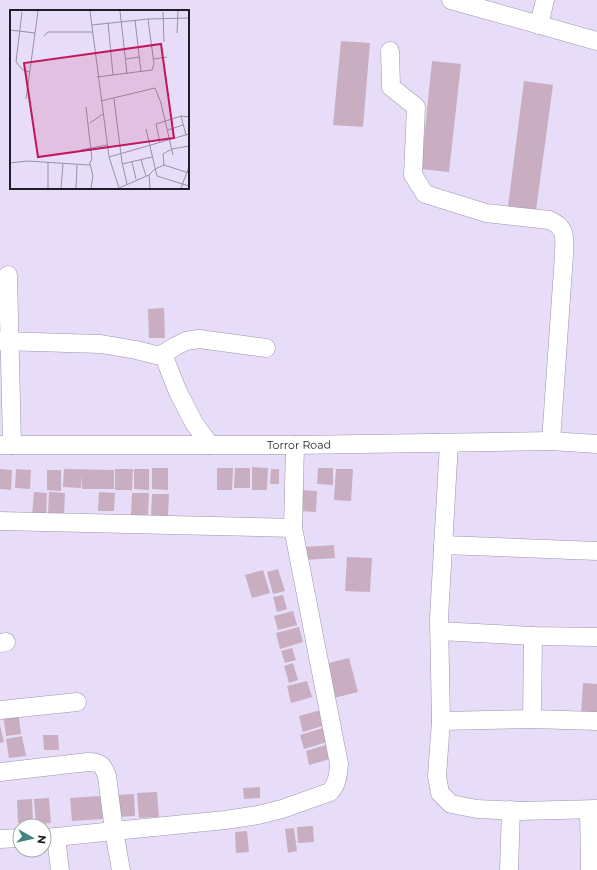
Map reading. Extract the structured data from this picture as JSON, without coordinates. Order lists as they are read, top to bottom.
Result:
{
  "streets": {
    "street": ["Torror Road"]
  },
  "north": "right"
}
